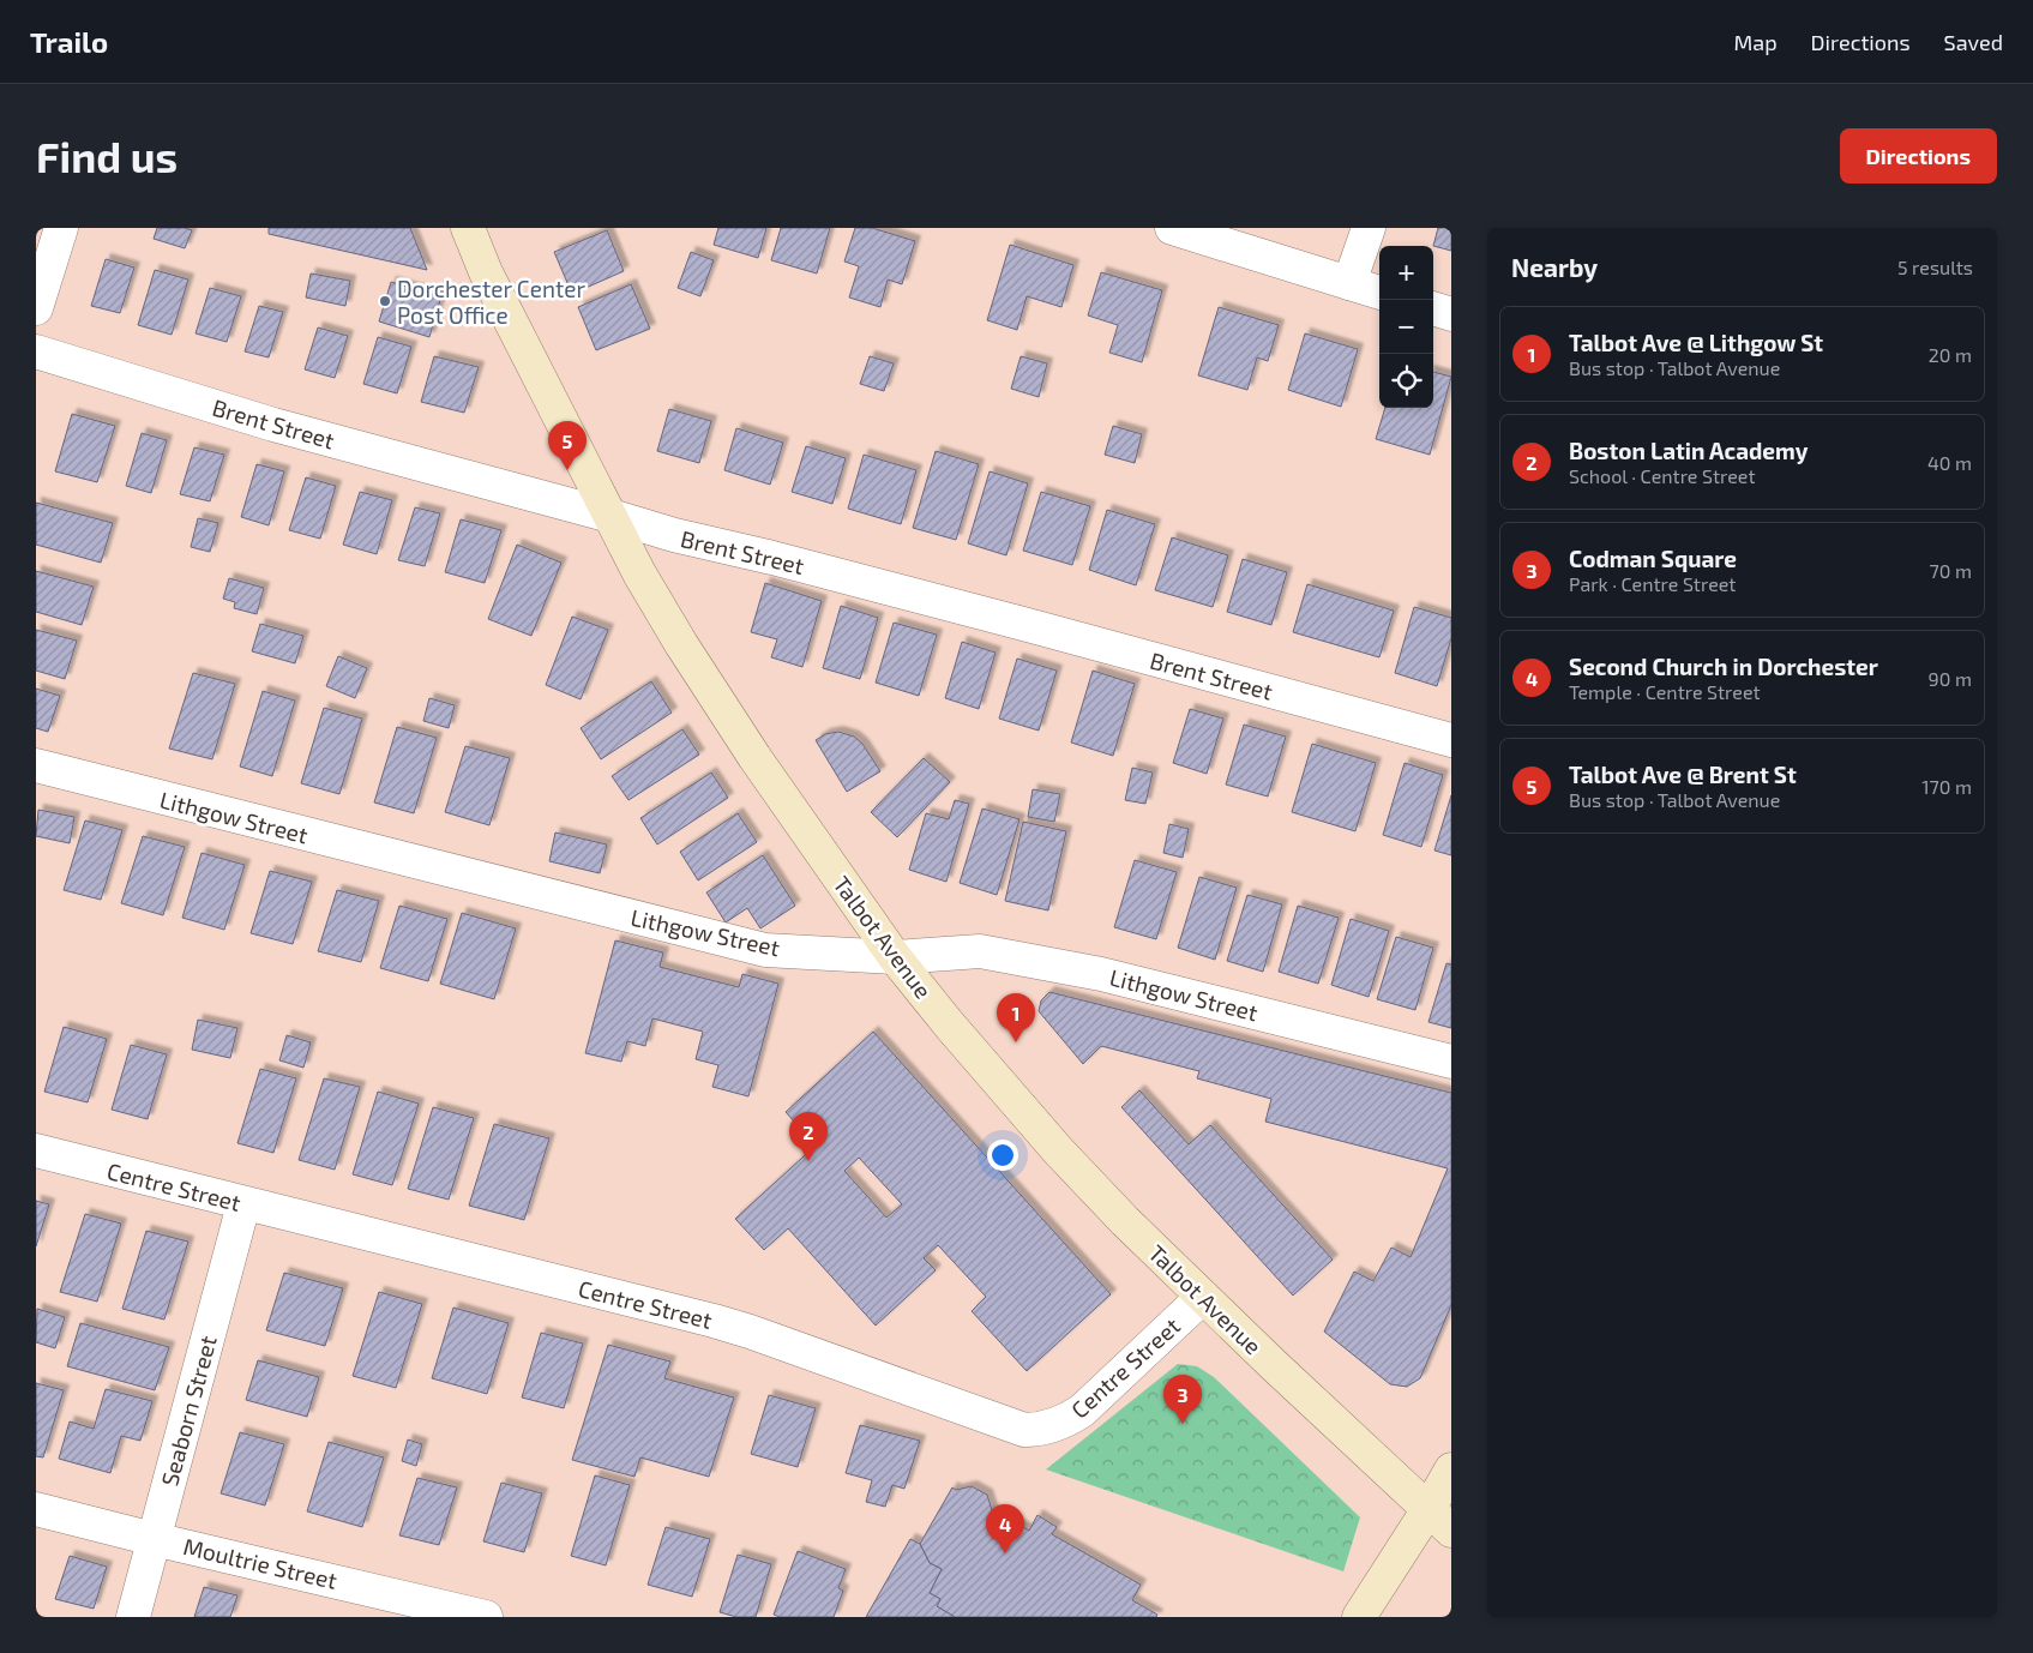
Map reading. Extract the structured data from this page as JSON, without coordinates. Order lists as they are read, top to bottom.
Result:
{
  "streets": {
    "main road": ["Talbot Avenue"],
    "street": [
      "Brent Street",
      "Lithgow Street",
      "Centre Street",
      "Seaborn Street",
      "Moultrie Street"
    ]
  },
  "crossings": [
    ["Brent Street", "Talbot Avenue"],
    ["Lithgow Street", "Talbot Avenue"],
    ["Talbot Avenue", "Centre Street"],
    ["Centre Street", "Seaborn Street"],
    ["Seaborn Street", "Moultrie Street"]
  ],
  "places": ["Dorchester Center Post Office"],
  "page": {
    "header": "Trailo",
    "nav": ["Map", "Directions", "Saved"],
    "buttons": "Directions",
    "title": "Find us",
    "heading": ["Nearby", "5 results"],
    "map_buttons": ["+", "−"],
    "list": [
      {
        "mark": "1",
        "name": "Talbot Ave @ Lithgow St",
        "note": "Bus stop · Talbot Avenue",
        "value": "20 m"
      },
      {
        "mark": "2",
        "name": "Boston Latin Academy",
        "note": "School · Centre Street",
        "value": "40 m"
      },
      {
        "mark": "3",
        "name": "Codman Square",
        "note": "Park · Centre Street",
        "value": "70 m"
      },
      {
        "mark": "4",
        "name": "Second Church in Dorchester",
        "note": "Temple · Centre Street",
        "value": "90 m"
      },
      {
        "mark": "5",
        "name": "Talbot Ave @ Brent St",
        "note": "Bus stop · Talbot Avenue",
        "value": "170 m"
      }
    ],
    "pins": [
      "5",
      "1",
      "2",
      "3",
      "4"
    ]
  }
}
